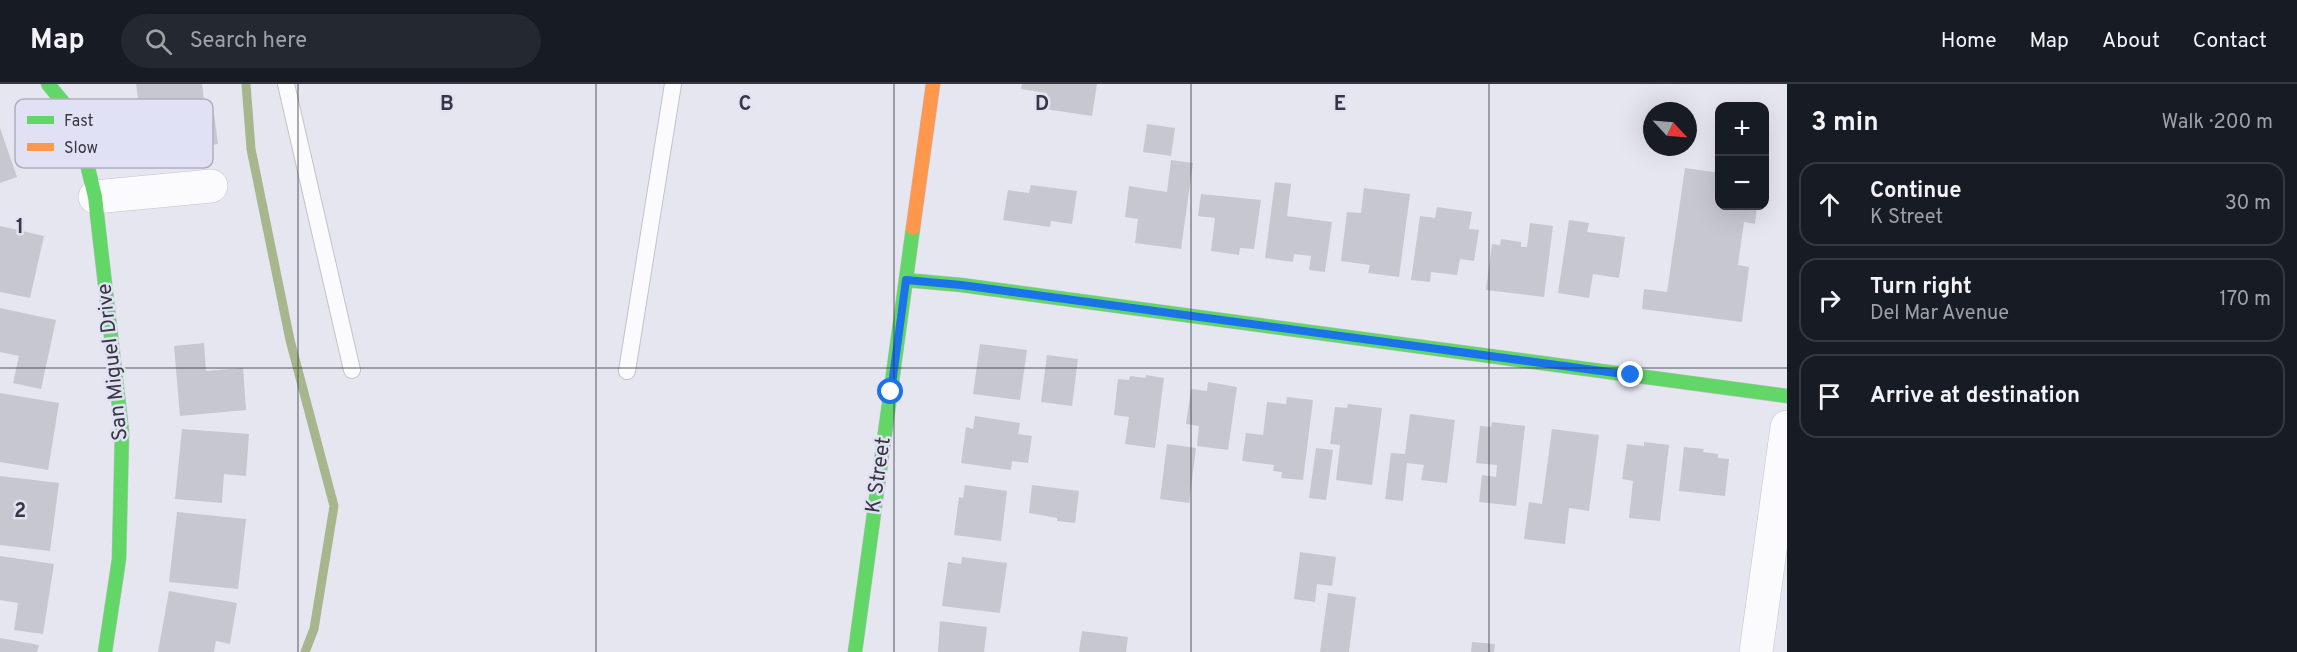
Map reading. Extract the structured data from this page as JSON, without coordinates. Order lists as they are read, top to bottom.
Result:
{
  "streets": {
    "street": ["San Miguel Drive", "K Street"]
  },
  "legend": ["Fast", "Slow"],
  "north": "bottom right",
  "page": {
    "header": "Map",
    "search": "Search here",
    "nav": [
      "Home",
      "Map",
      "About",
      "Contact"
    ],
    "heading": ["3 min", "Walk · 200 m"],
    "map_buttons": ["+", "−"],
    "list": [
      ["Continue", "K Street", "30 m"],
      ["Turn right", "Del Mar Avenue", "170 m"],
      "Arrive at destination"
    ]
  },
  "grid": {
    "columns": [
      "B",
      "C",
      "D",
      "E"
    ],
    "rows": ["1", "2"]
  }
}
